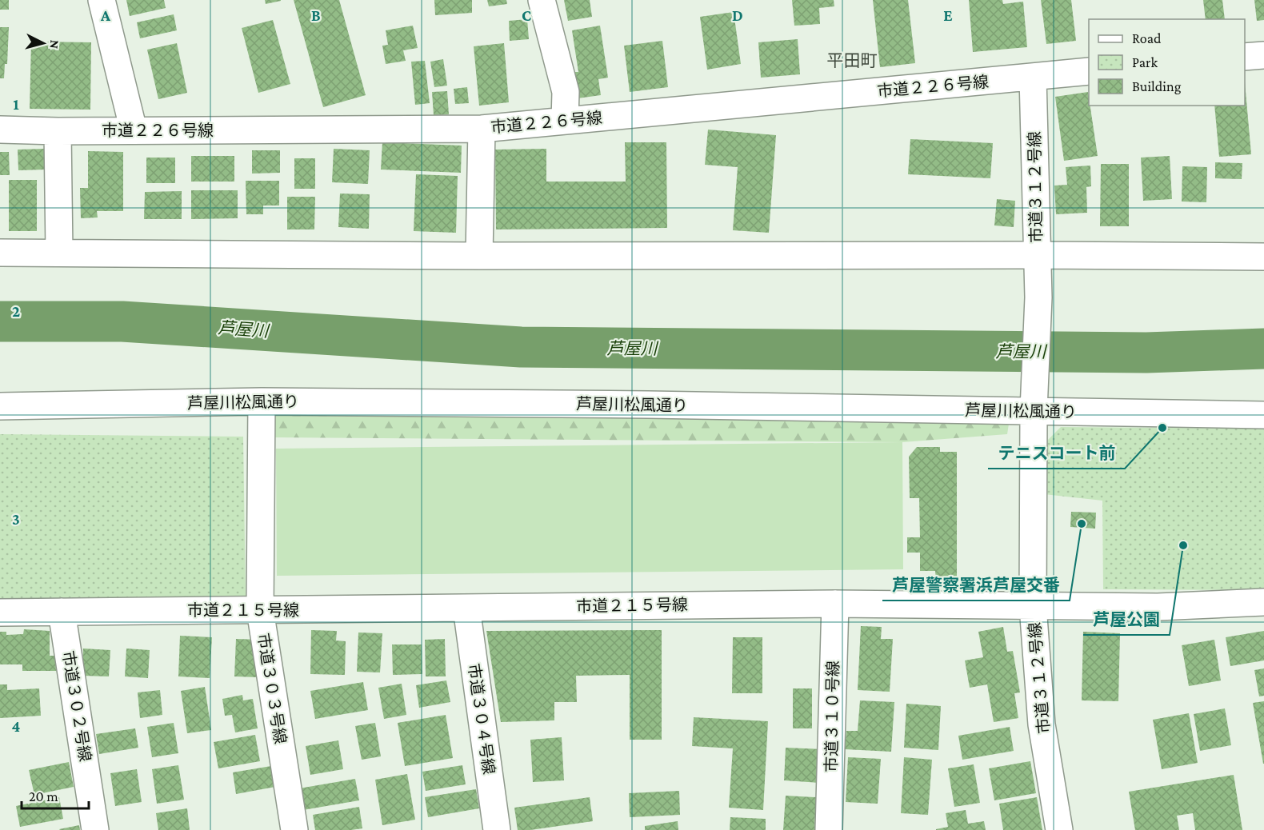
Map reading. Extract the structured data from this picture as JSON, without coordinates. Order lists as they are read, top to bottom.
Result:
{
  "streets": {
    "street": [
      "市道２２６号線",
      "市道３１２号線",
      "芦屋川松風通り",
      "市道２１５号線",
      "市道３０３号線",
      "市道３０２号線",
      "市道３１０号線",
      "市道３０４号線"
    ]
  },
  "crossings": [
    ["市道２２６号線", "市道３１２号線"],
    ["市道３１２号線", "芦屋川松風通り"],
    ["市道３１２号線", "市道２１５号線"],
    ["芦屋川松風通り", "市道３０３号線"],
    ["市道２１５号線", "市道３０３号線"],
    ["市道２１５号線", "市道３０２号線"],
    ["市道２１５号線", "市道３１０号線"],
    ["市道２１５号線", "市道３０４号線"]
  ],
  "districts": ["平田町"],
  "water": ["芦屋川"],
  "places": ["テニスコート前", "芦屋警察署浜芦屋交番", "芦屋公園"],
  "legend": ["Road", "Park", "Building"],
  "scale_bar": "20 m",
  "north": "right",
  "grid": {
    "columns": [
      "A",
      "B",
      "C",
      "D",
      "E"
    ],
    "rows": [
      "1",
      "2",
      "3",
      "4"
    ]
  }
}
